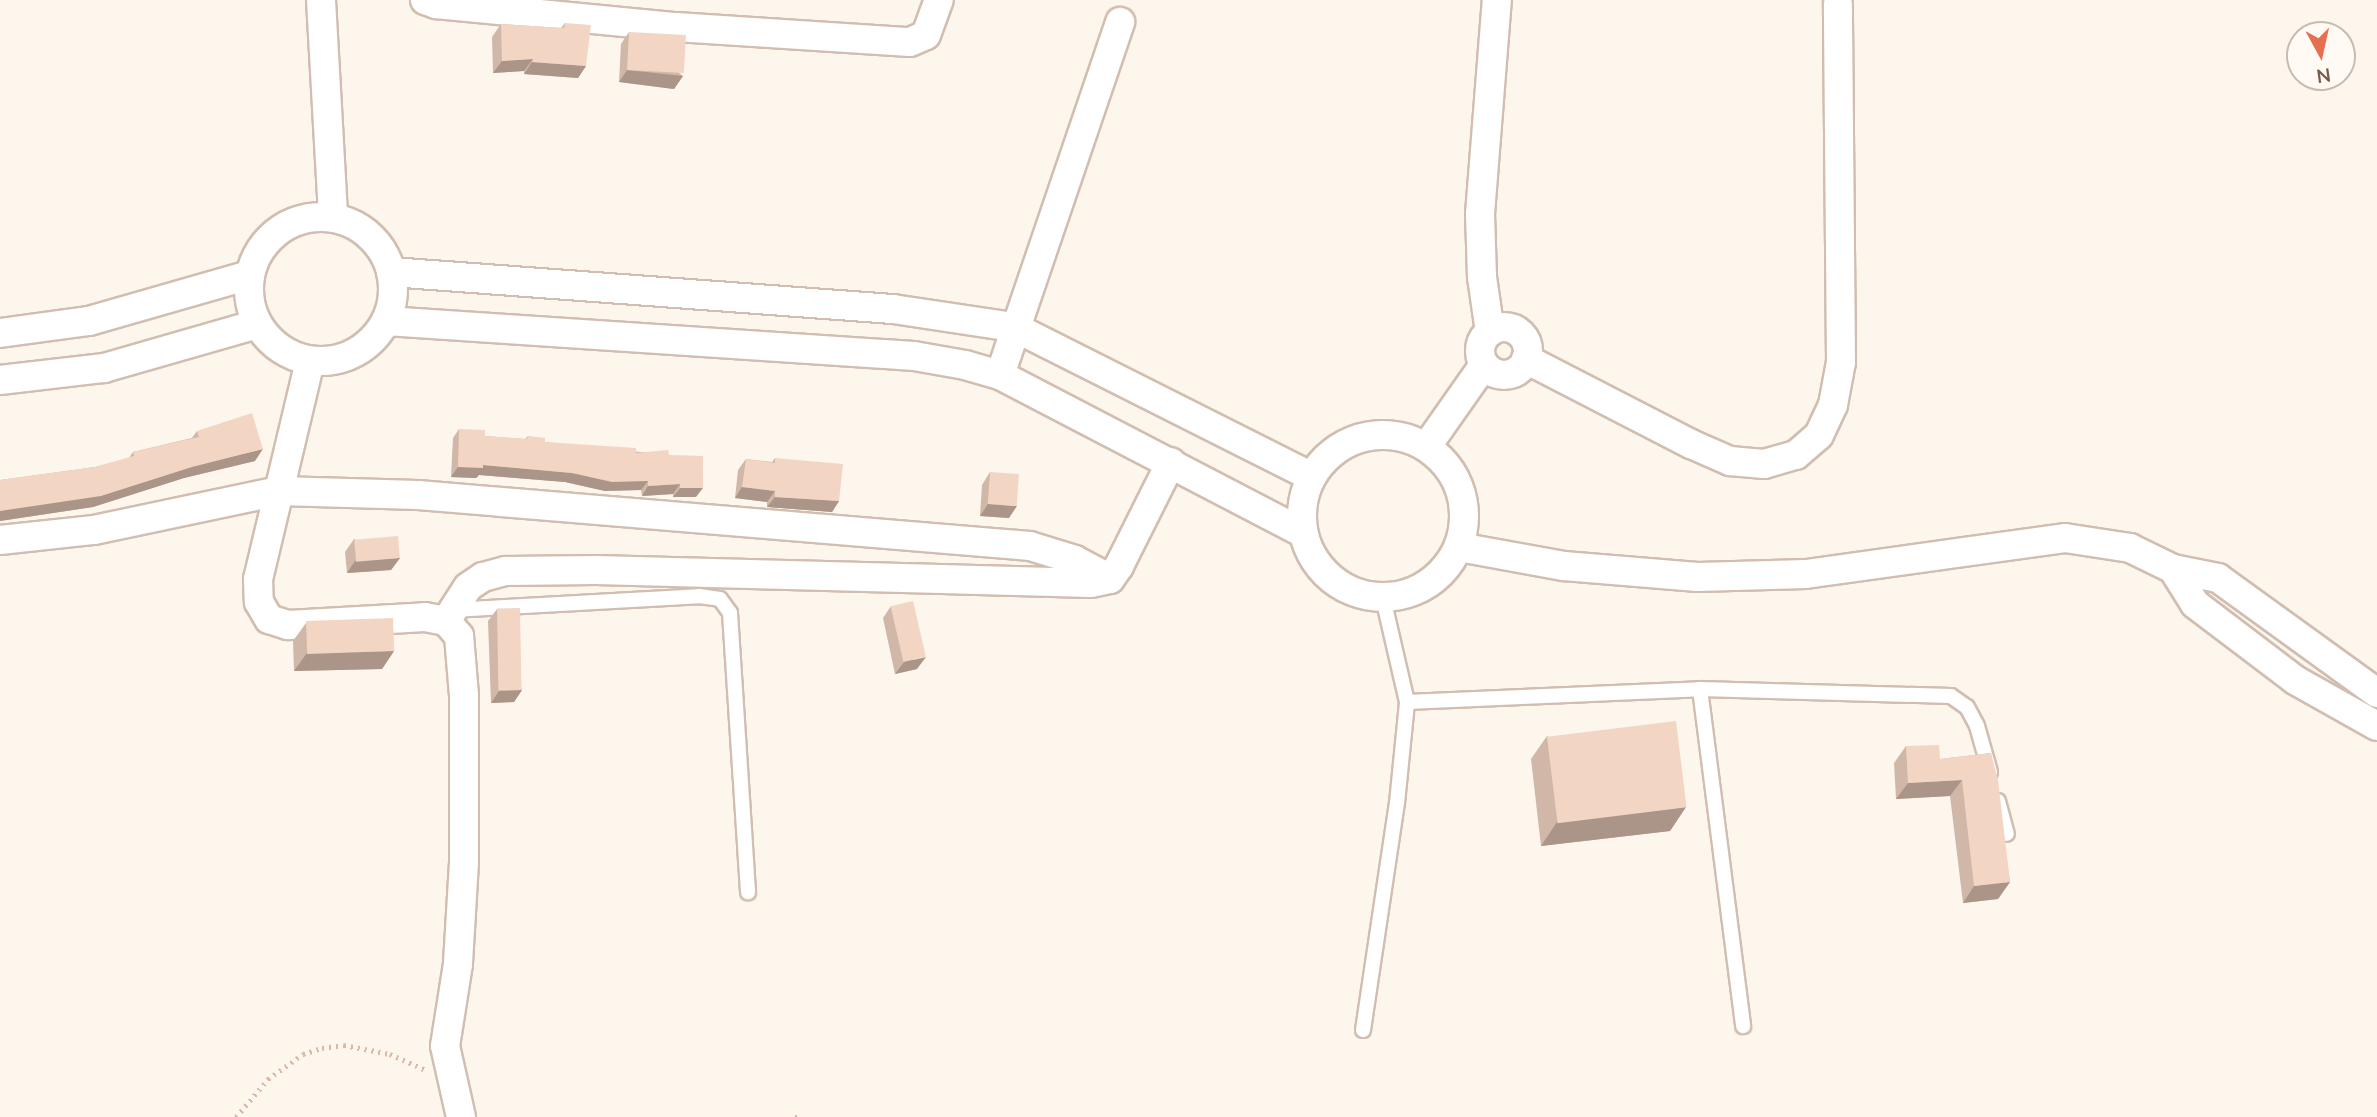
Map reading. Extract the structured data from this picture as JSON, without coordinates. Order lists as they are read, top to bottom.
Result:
{
  "north": "bottom"
}
